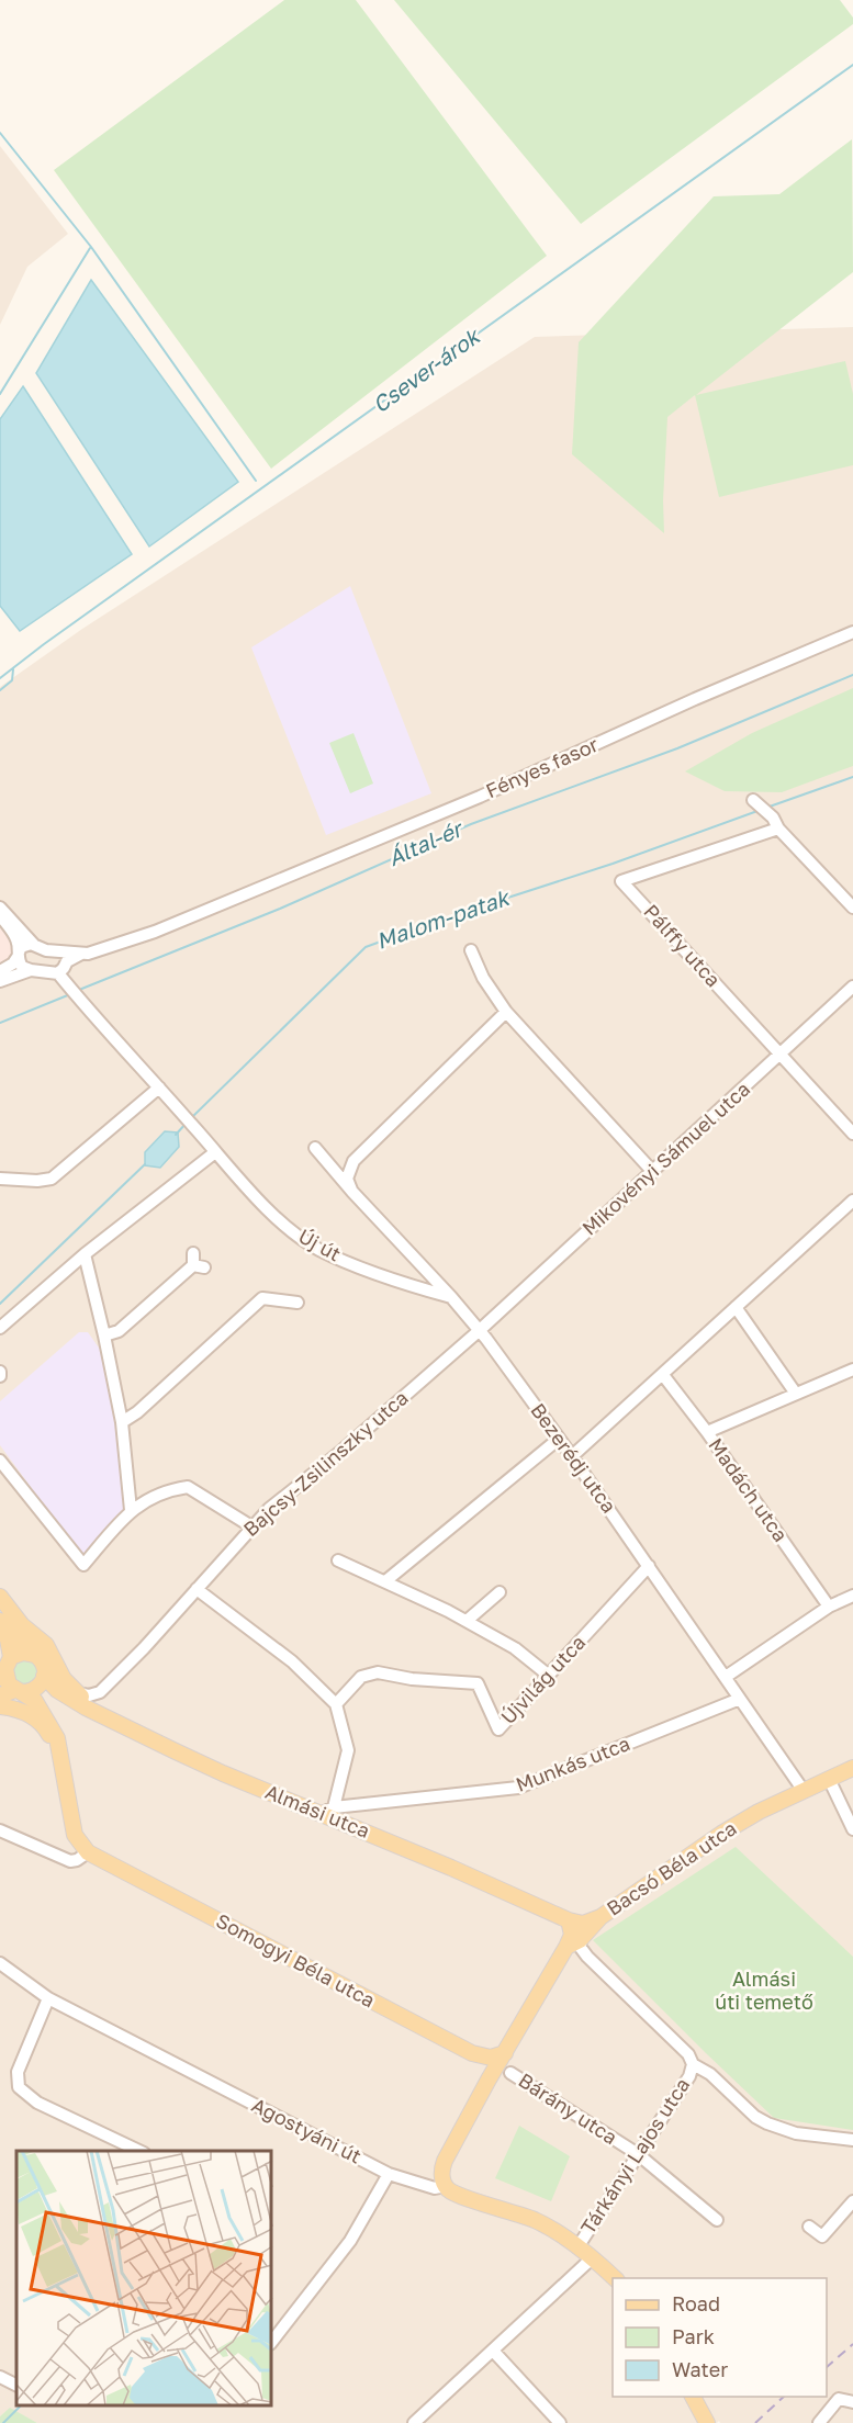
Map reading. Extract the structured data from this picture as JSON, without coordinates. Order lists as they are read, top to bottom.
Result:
{
  "streets": {
    "main road": [
      "Almási utca",
      "Bacsó Béla utca",
      "Somogyi Béla utca",
      "Agostyáni út"
    ],
    "street": [
      "Fényes fasor",
      "Pálffy utca",
      "Mikovényi Sámuel utca",
      "Új út",
      "Bezerédj utca",
      "Bajcsy-Zsilinszky utca",
      "Madách utca",
      "Újvilág utca",
      "Munkás utca",
      "Bárány utca",
      "Tárkányi Lajos utca"
    ]
  },
  "crossings": [
    ["Fényes fasor", "Új út"],
    ["Pálffy utca", "Mikovényi Sámuel utca"],
    ["Mikovényi Sámuel utca", "Bezerédj utca"],
    ["Mikovényi Sámuel utca", "Bajcsy-Zsilinszky utca"],
    ["Új út", "Bezerédj utca"],
    ["Bezerédj utca", "Bajcsy-Zsilinszky utca"],
    ["Bezerédj utca", "Újvilág utca"],
    ["Bezerédj utca", "Munkás utca"],
    ["Bezerédj utca", "Bacsó Béla utca"],
    ["Munkás utca", "Almási utca"],
    ["Almási utca", "Bacsó Béla utca"],
    ["Bacsó Béla utca", "Somogyi Béla utca"],
    ["Bacsó Béla utca", "Agostyáni út"],
    ["Bárány utca", "Tárkányi Lajos utca"],
    ["Agostyáni út", "Tárkányi Lajos utca"]
  ],
  "water": ["Csever-árok", "Által-ér", "Malom-patak"],
  "parks": ["Almási úti temető"],
  "legend": ["Road", "Park", "Water"]
}
